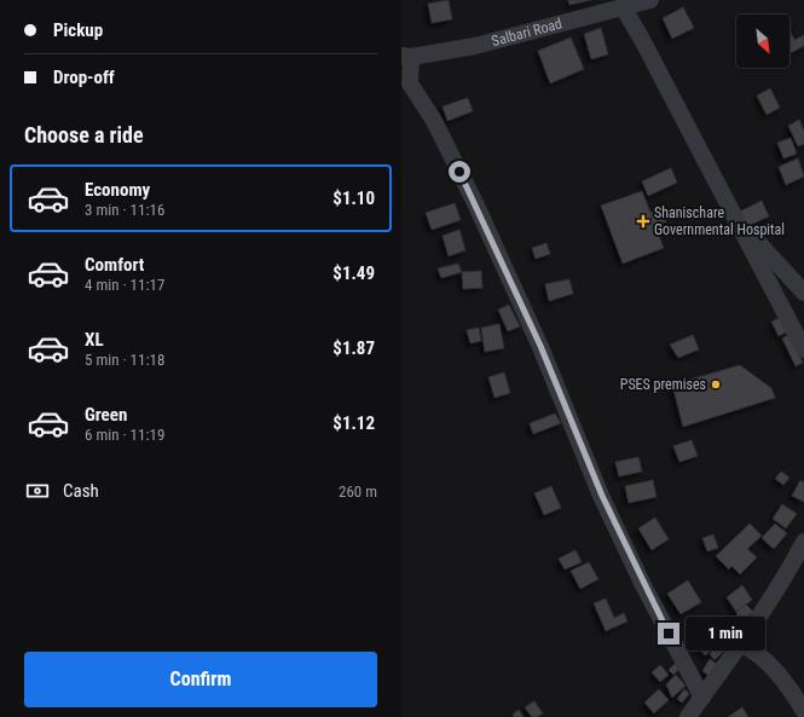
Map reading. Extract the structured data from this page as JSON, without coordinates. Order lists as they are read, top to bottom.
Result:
{
  "streets": {
    "street": ["Salbari Road"]
  },
  "places": {
    "health": ["Shanischare Governmental Hospital"],
    "other": ["PSES premises"]
  },
  "north": "bottom right",
  "page": {
    "banner": ["Pickup", "Drop-off"],
    "heading": "Choose a ride",
    "list": [
      {
        "name": "Economy",
        "note": "3 min · 11:16",
        "value": "$1.10"
      },
      {
        "name": "Comfort",
        "note": "4 min · 11:17",
        "value": "$1.49"
      },
      {
        "name": "XL",
        "note": "5 min · 11:18",
        "value": "$1.87"
      },
      {
        "name": "Green",
        "note": "6 min · 11:19",
        "value": "$1.12"
      }
    ],
    "pay": ["Cash", "260 m"],
    "bubble": "1 min",
    "buttons": "Confirm"
  }
}
